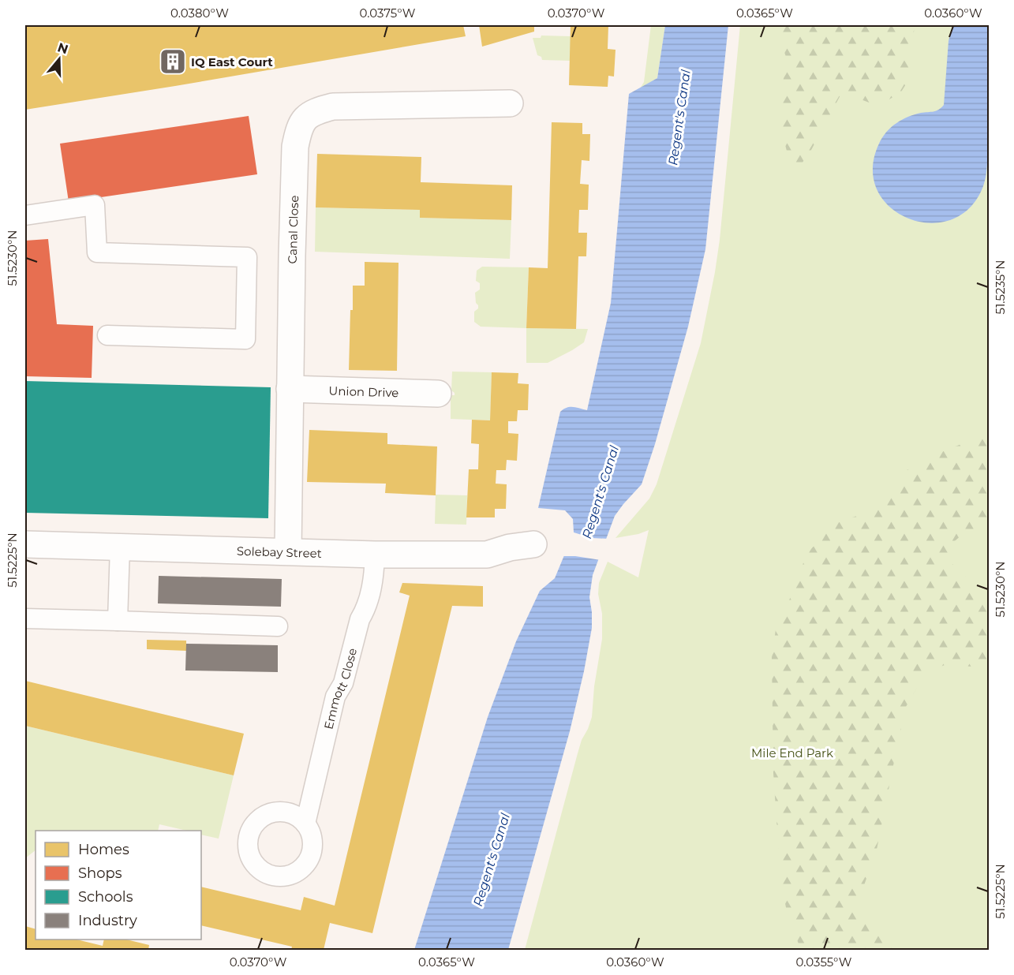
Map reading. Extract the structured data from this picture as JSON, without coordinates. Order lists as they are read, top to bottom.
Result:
{
  "streets": {
    "street": ["Canal Close", "Union Drive", "Solebay Street"],
    "lane": ["Emmott Close"]
  },
  "crossings": [
    ["Canal Close", "Union Drive"],
    ["Canal Close", "Solebay Street"],
    ["Solebay Street", "Emmott Close"]
  ],
  "water": ["Regent's Canal"],
  "parks": ["Mile End Park"],
  "places": {
    "building": ["IQ East Court"]
  },
  "legend": [
    "Homes",
    "Shops",
    "Schools",
    "Industry"
  ],
  "north": "top",
  "coordinates": [
    "0.0380°W",
    "0.0375°W",
    "0.0370°W",
    "0.0365°W",
    "0.0360°W",
    "51.5230°N",
    "51.5235°N",
    "51.5225°N",
    "0.0355°W"
  ]
}
